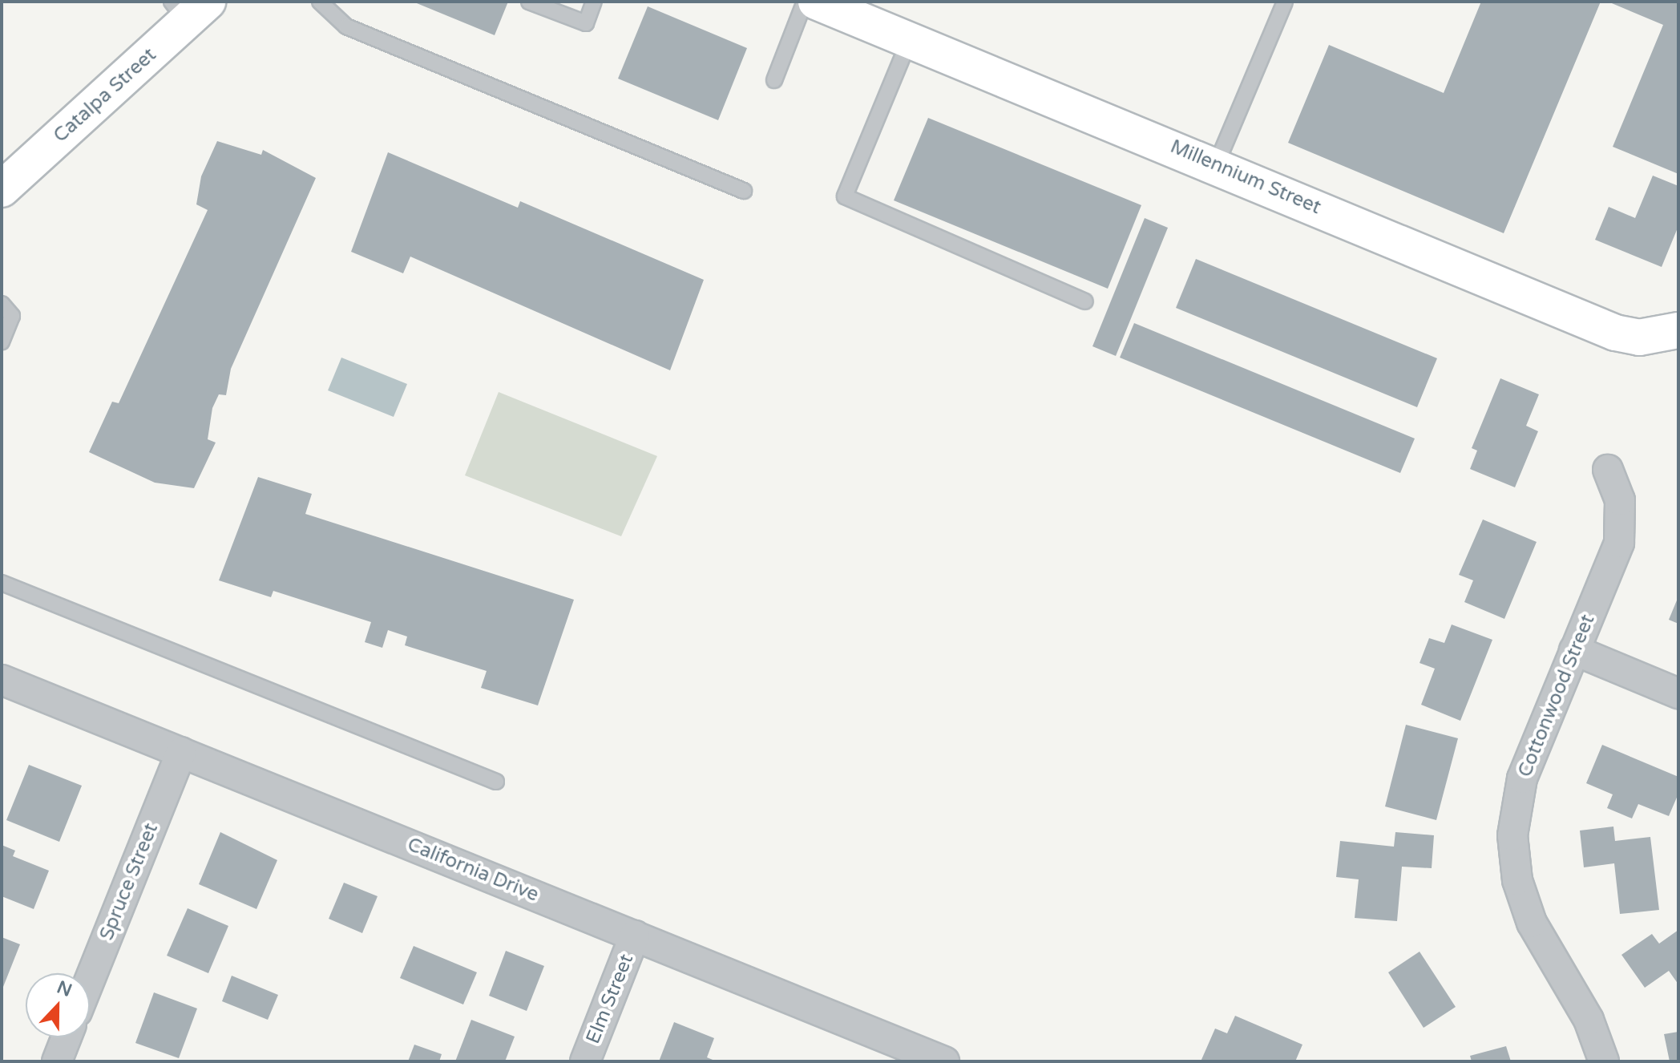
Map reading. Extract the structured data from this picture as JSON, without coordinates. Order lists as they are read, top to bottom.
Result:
{
  "streets": {
    "street": [
      "Catalpa Street",
      "Millennium Street",
      "Cottonwood Street",
      "California Drive",
      "Spruce Street",
      "Elm Street"
    ]
  },
  "crossings": [
    ["California Drive", "Spruce Street"],
    ["California Drive", "Elm Street"]
  ],
  "north": "top"
}
